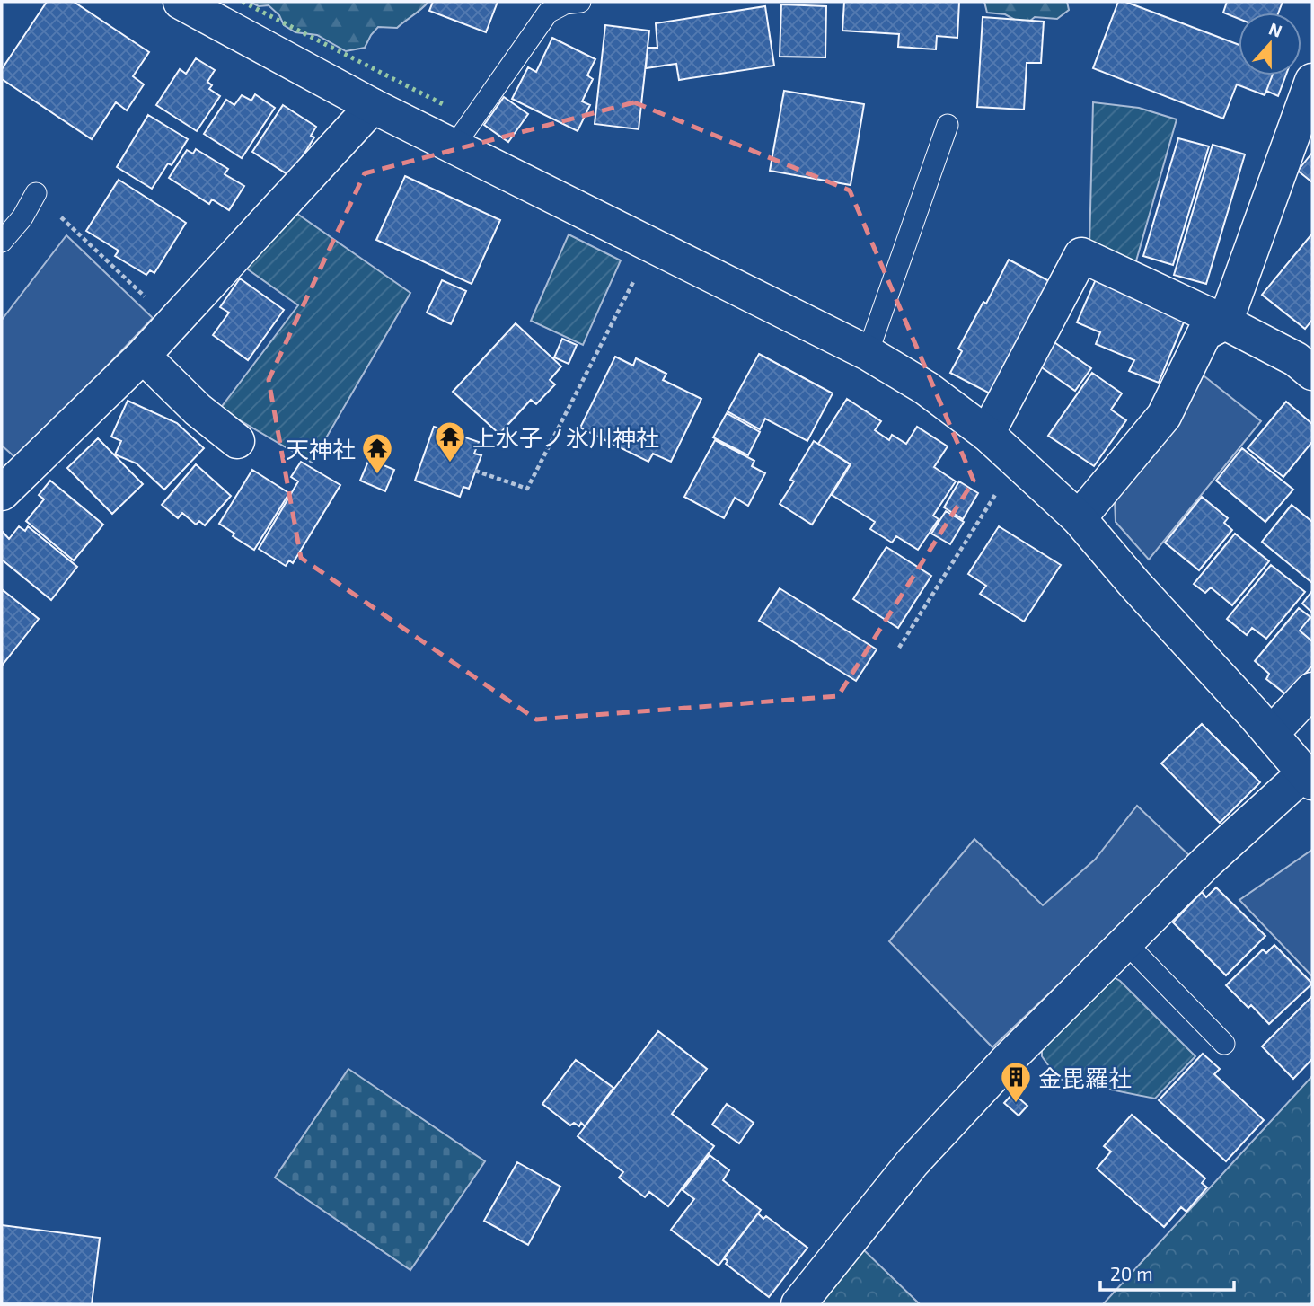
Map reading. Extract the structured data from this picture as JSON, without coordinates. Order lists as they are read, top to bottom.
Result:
{
  "places": {
    "temple": ["上水子ノ氷川神社", "天神社"],
    "building": ["金毘羅社"]
  },
  "scale_bar": "20 m",
  "north": "top"
}
